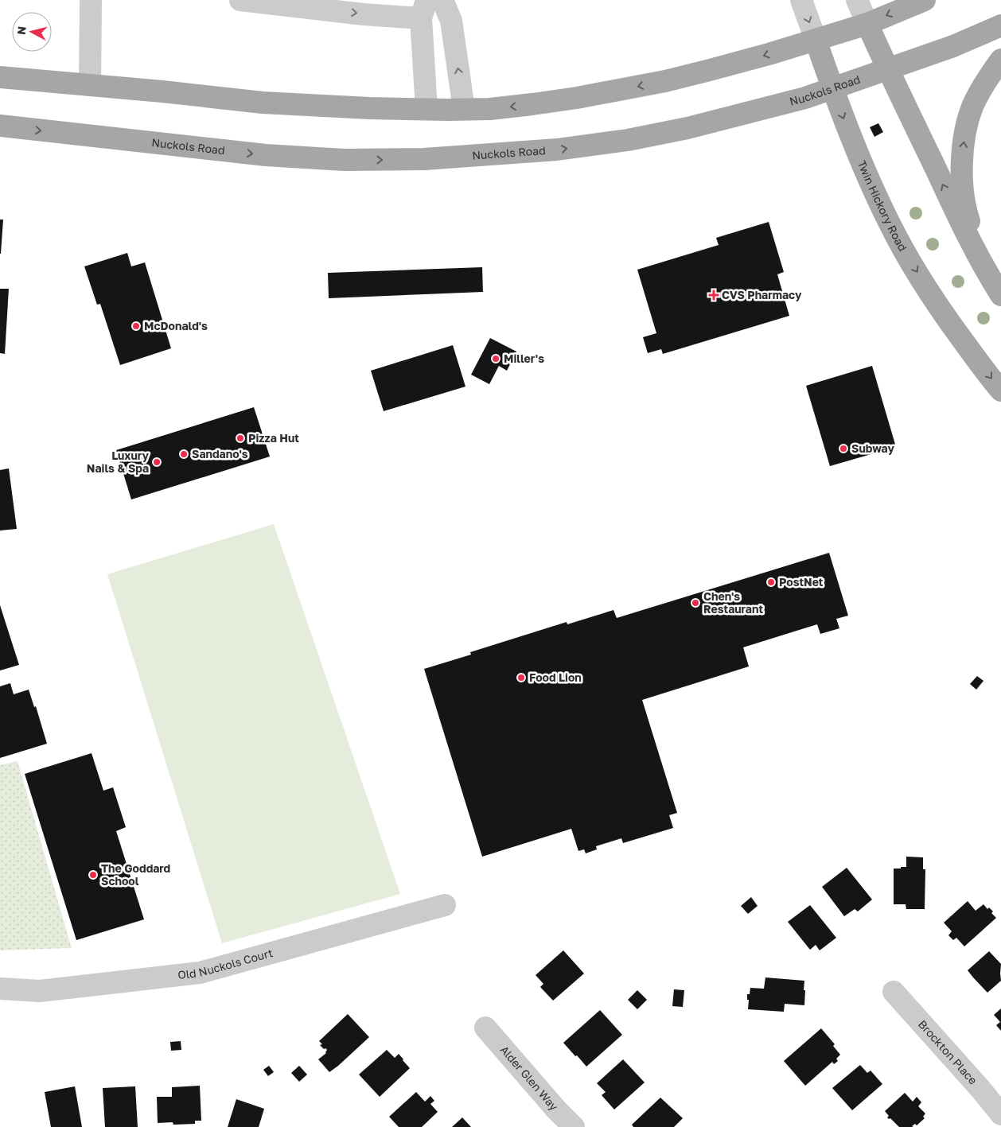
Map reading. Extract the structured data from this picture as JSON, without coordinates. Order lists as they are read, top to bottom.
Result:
{
  "streets": {
    "main road": ["Nuckols Road", "Twin Hickory Road"],
    "street": ["Old Nuckols Court", "Brockton Place", "Alder Glen Way"]
  },
  "crossings": [
    ["Nuckols Road", "Twin Hickory Road"]
  ],
  "one_way": ["Twin Hickory Road"],
  "places": {
    "health": ["CVS Pharmacy"],
    "other": [
      "McDonald's",
      "Miller's",
      "Pizza Hut",
      "Subway",
      "Sandano's",
      "Luxury Nails & Spa",
      "PostNet",
      "Chen's Restaurant",
      "Food Lion",
      "The Goddard School"
    ]
  },
  "north": "left"
}
